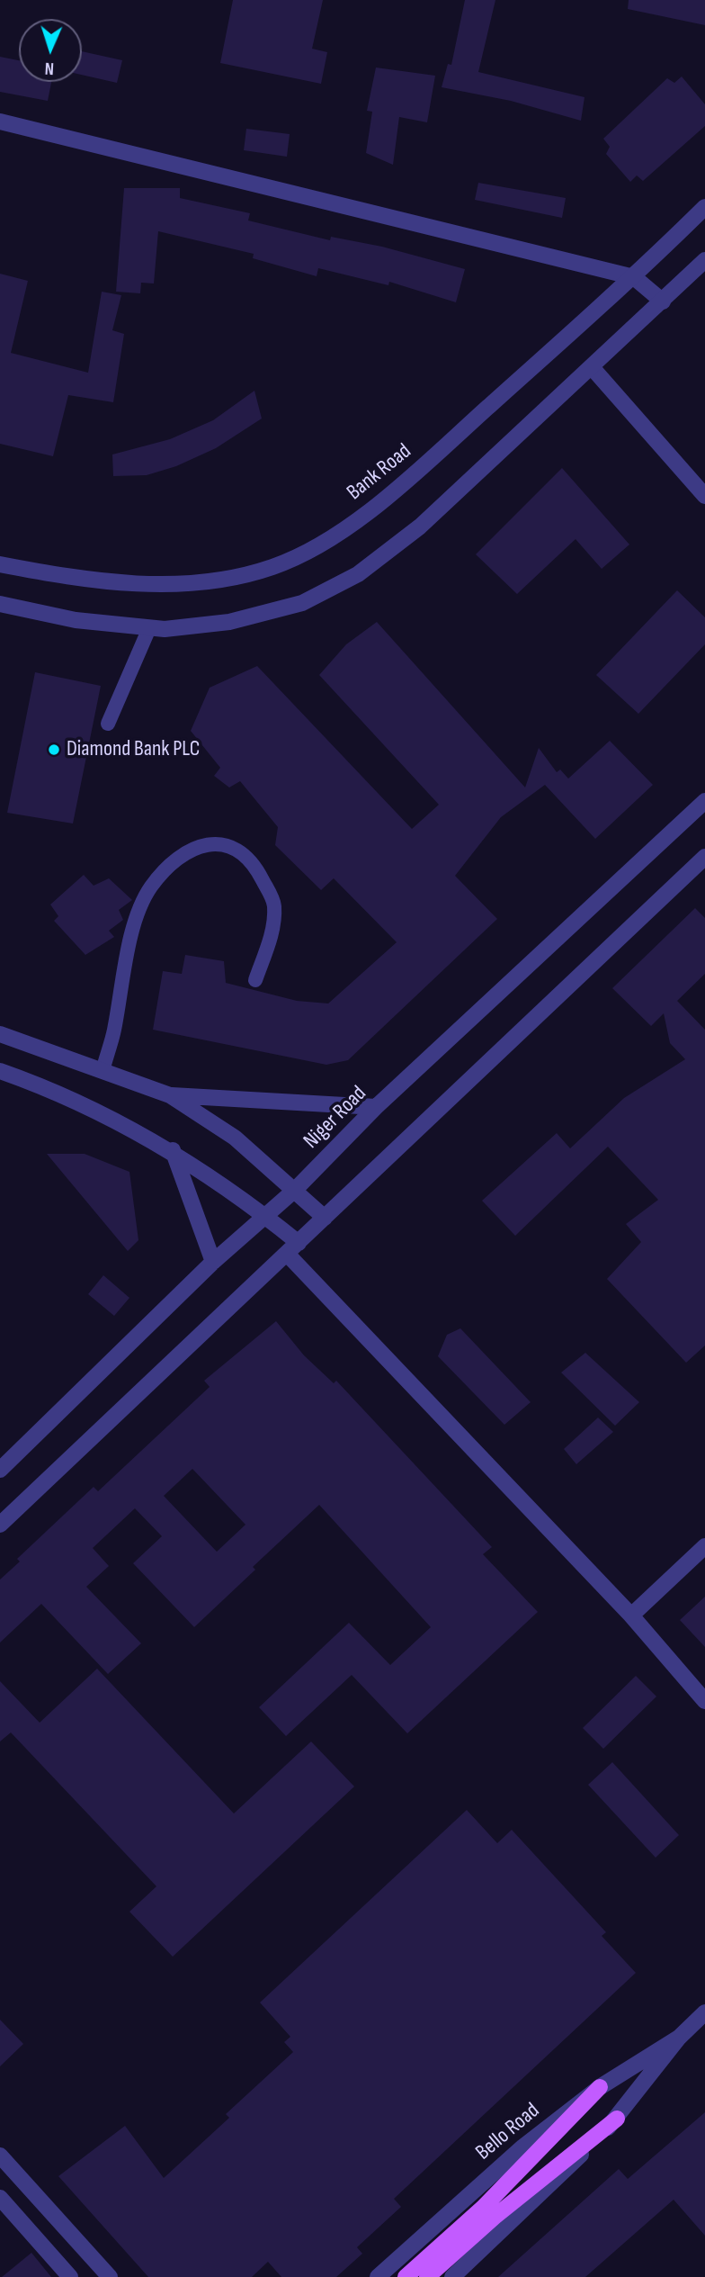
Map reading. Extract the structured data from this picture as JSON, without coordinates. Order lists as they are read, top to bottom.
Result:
{
  "streets": {
    "street": ["Bank Road", "Niger Road", "Bello Road"]
  },
  "places": ["Diamond Bank PLC"],
  "north": "bottom"
}
